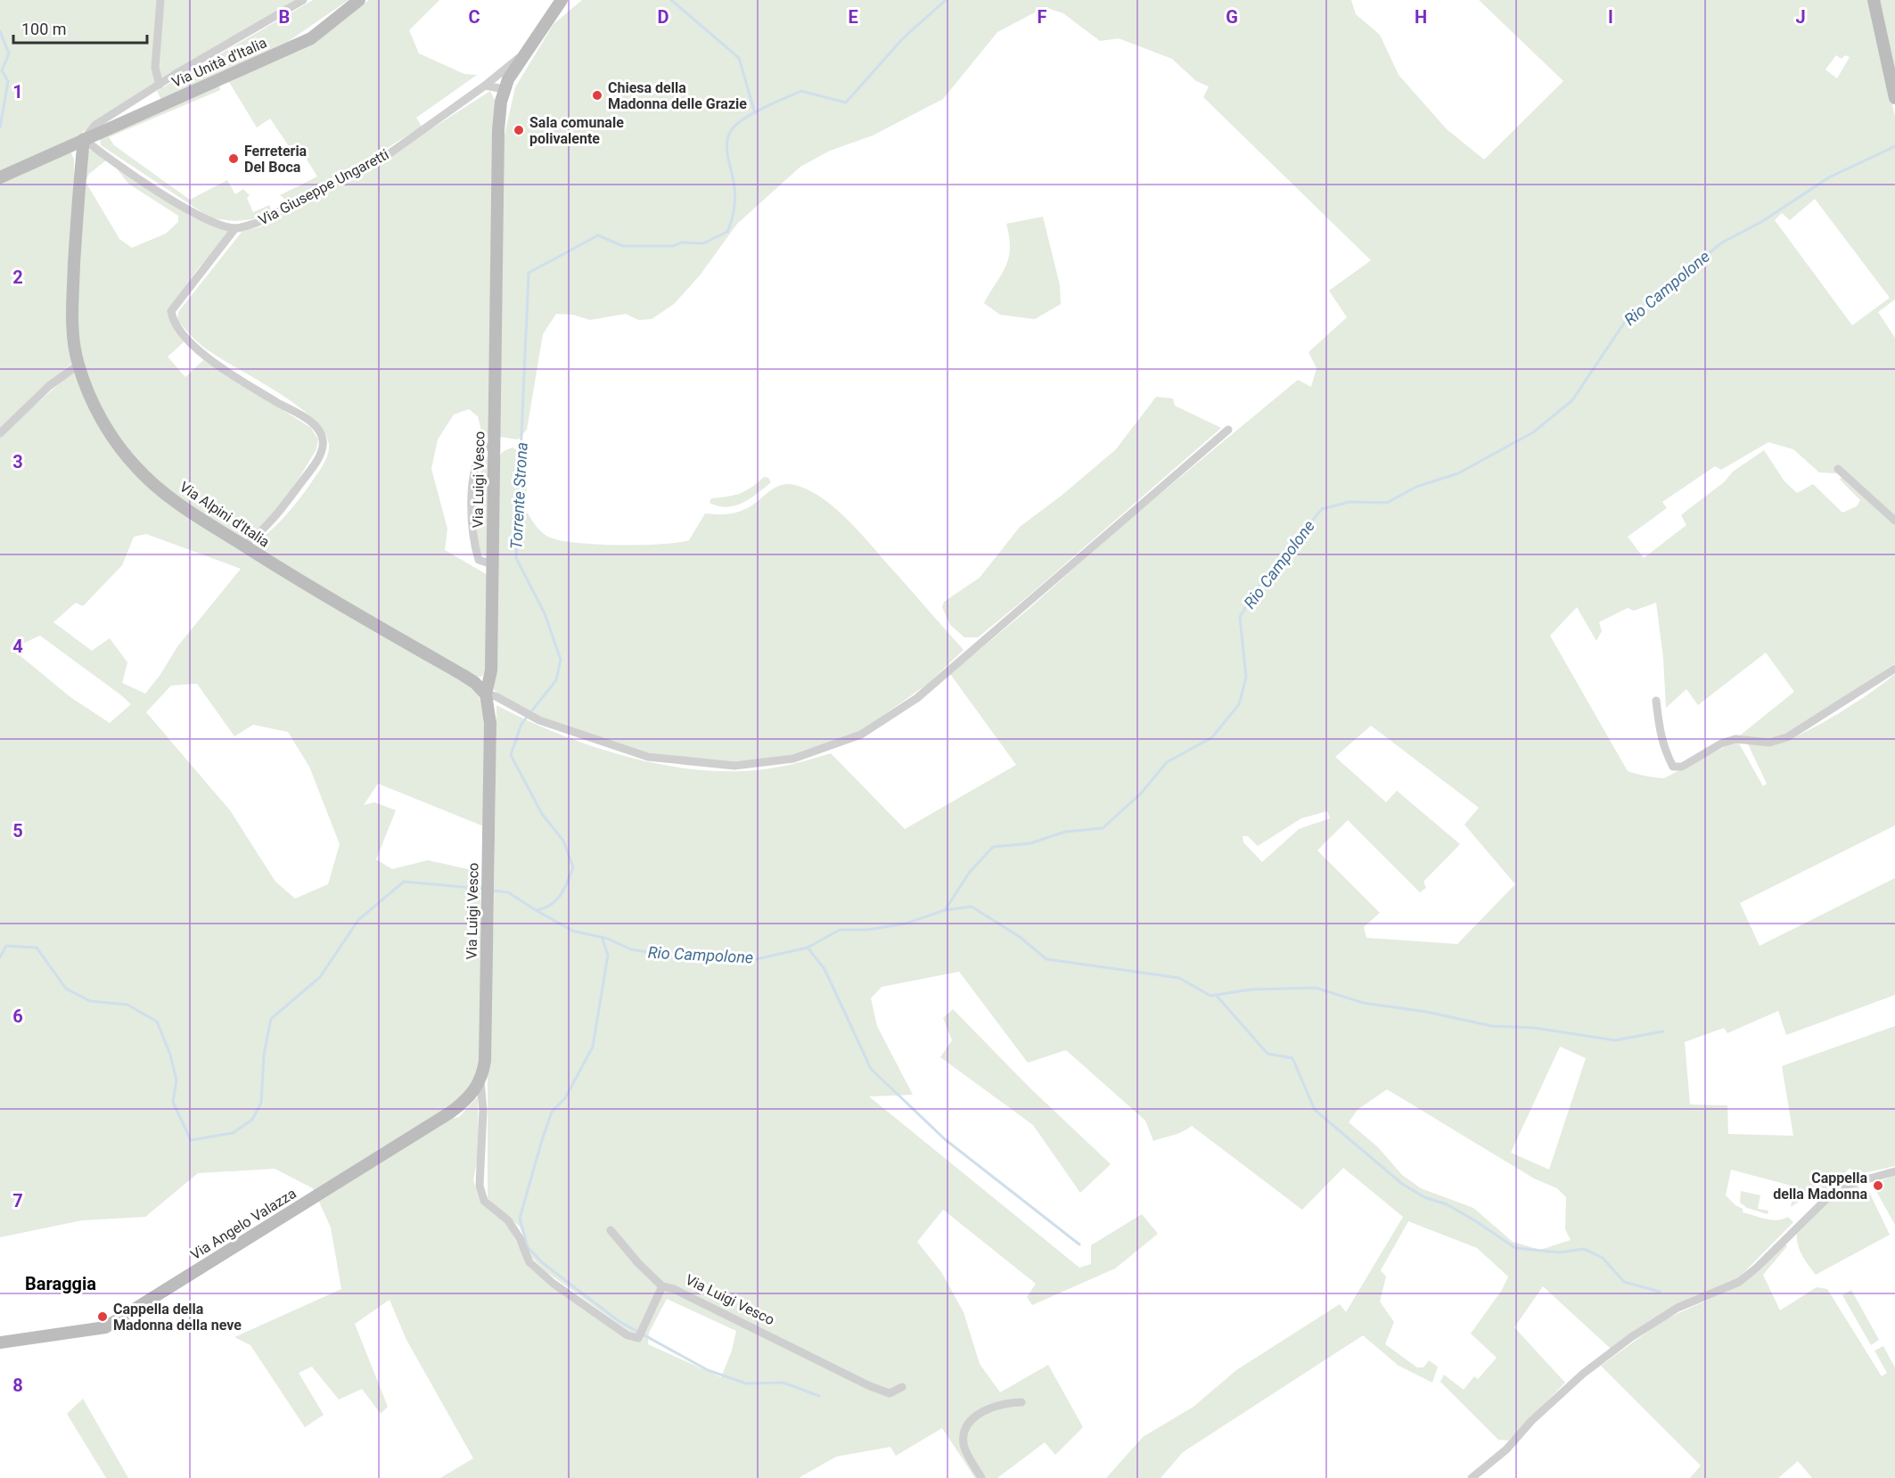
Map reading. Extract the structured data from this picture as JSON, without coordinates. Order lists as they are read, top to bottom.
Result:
{
  "streets": {
    "street": [
      "Via Unità d'Italia",
      "Via Giuseppe Ungaretti",
      "Via Luigi Vesco",
      "Via Alpini d'Italia",
      "Via Angelo Valazza"
    ]
  },
  "crossings": [
    ["Via Unità d'Italia", "Via Alpini d'Italia"],
    ["Via Luigi Vesco", "Via Alpini d'Italia"],
    ["Via Luigi Vesco", "Via Angelo Valazza"]
  ],
  "districts": ["Baraggia"],
  "water": ["Rio Campolone", "Torrente Strona"],
  "places": [
    "Chiesa della Madonna delle Grazie",
    "Sala comunale polivalente",
    "Ferreteria Del Boca",
    "Cappella della Madonna",
    "Cappella della Madonna della neve"
  ],
  "scale_bar": "100 m",
  "grid": {
    "columns": [
      "B",
      "C",
      "D",
      "E",
      "F",
      "G",
      "H",
      "I",
      "J"
    ],
    "rows": [
      "1",
      "2",
      "3",
      "4",
      "5",
      "6",
      "7",
      "8"
    ]
  }
}
